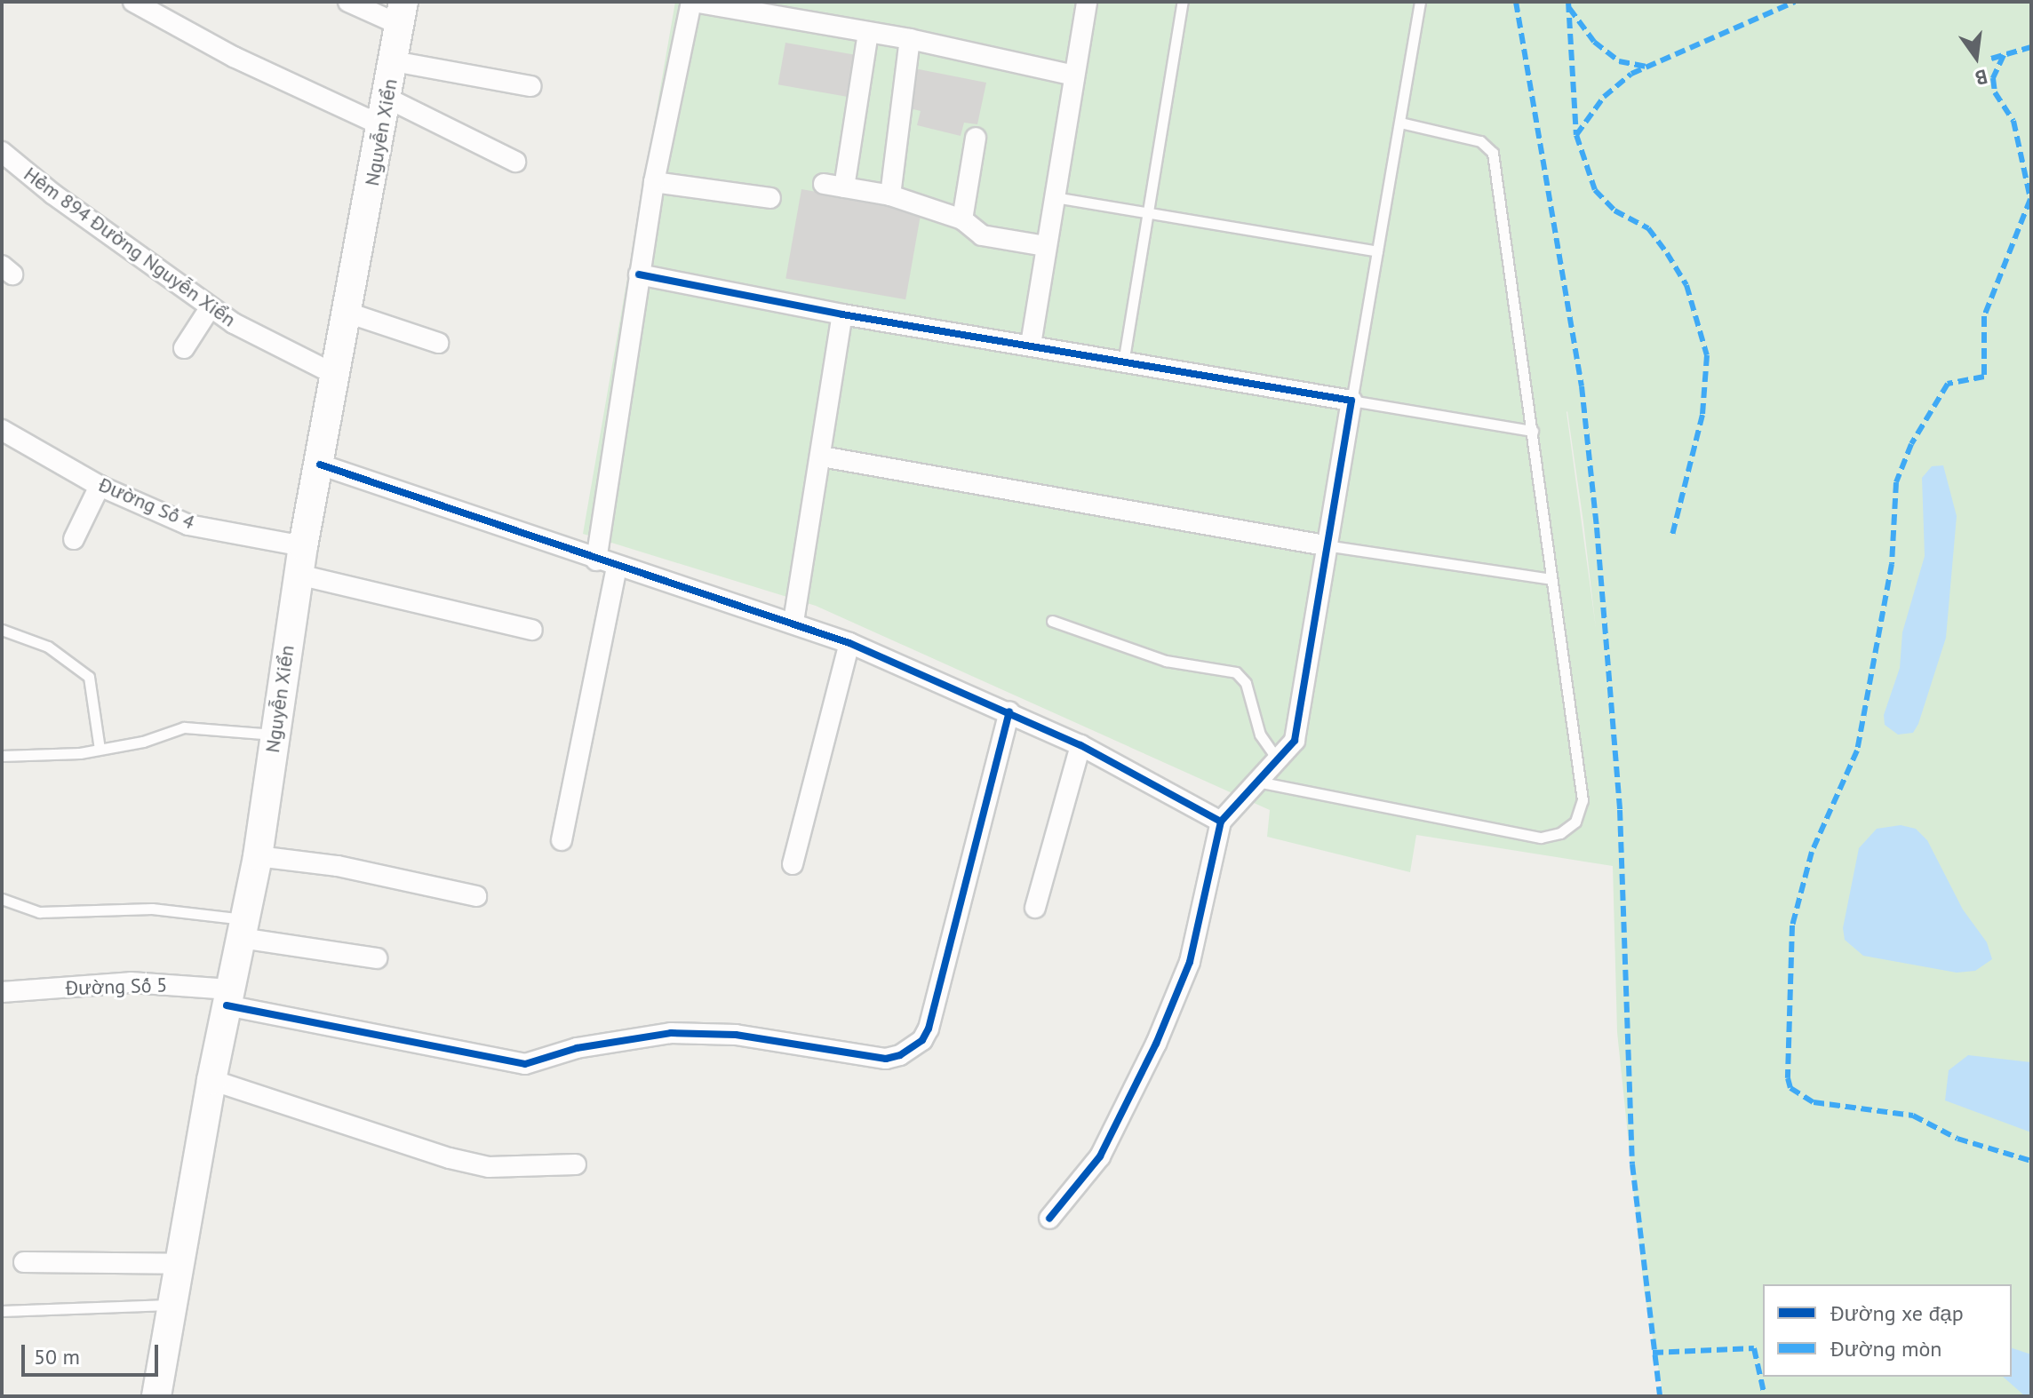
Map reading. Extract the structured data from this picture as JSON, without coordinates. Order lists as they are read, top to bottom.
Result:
{
  "streets": {
    "main road": ["Nguyễn Xiển"],
    "street": ["Hẻm 894 Đường Nguyễn Xiển", "Đường Số 4", "Đường Số 5"]
  },
  "crossings": [
    ["Nguyễn Xiển", "Hẻm 894 Đường Nguyễn Xiển"],
    ["Nguyễn Xiển", "Đường Số 4"],
    ["Nguyễn Xiển", "Đường Số 5"]
  ],
  "legend": ["Đường xe đạp", "Đường mòn"],
  "scale_bar": "50 m",
  "north": "bottom"
}
